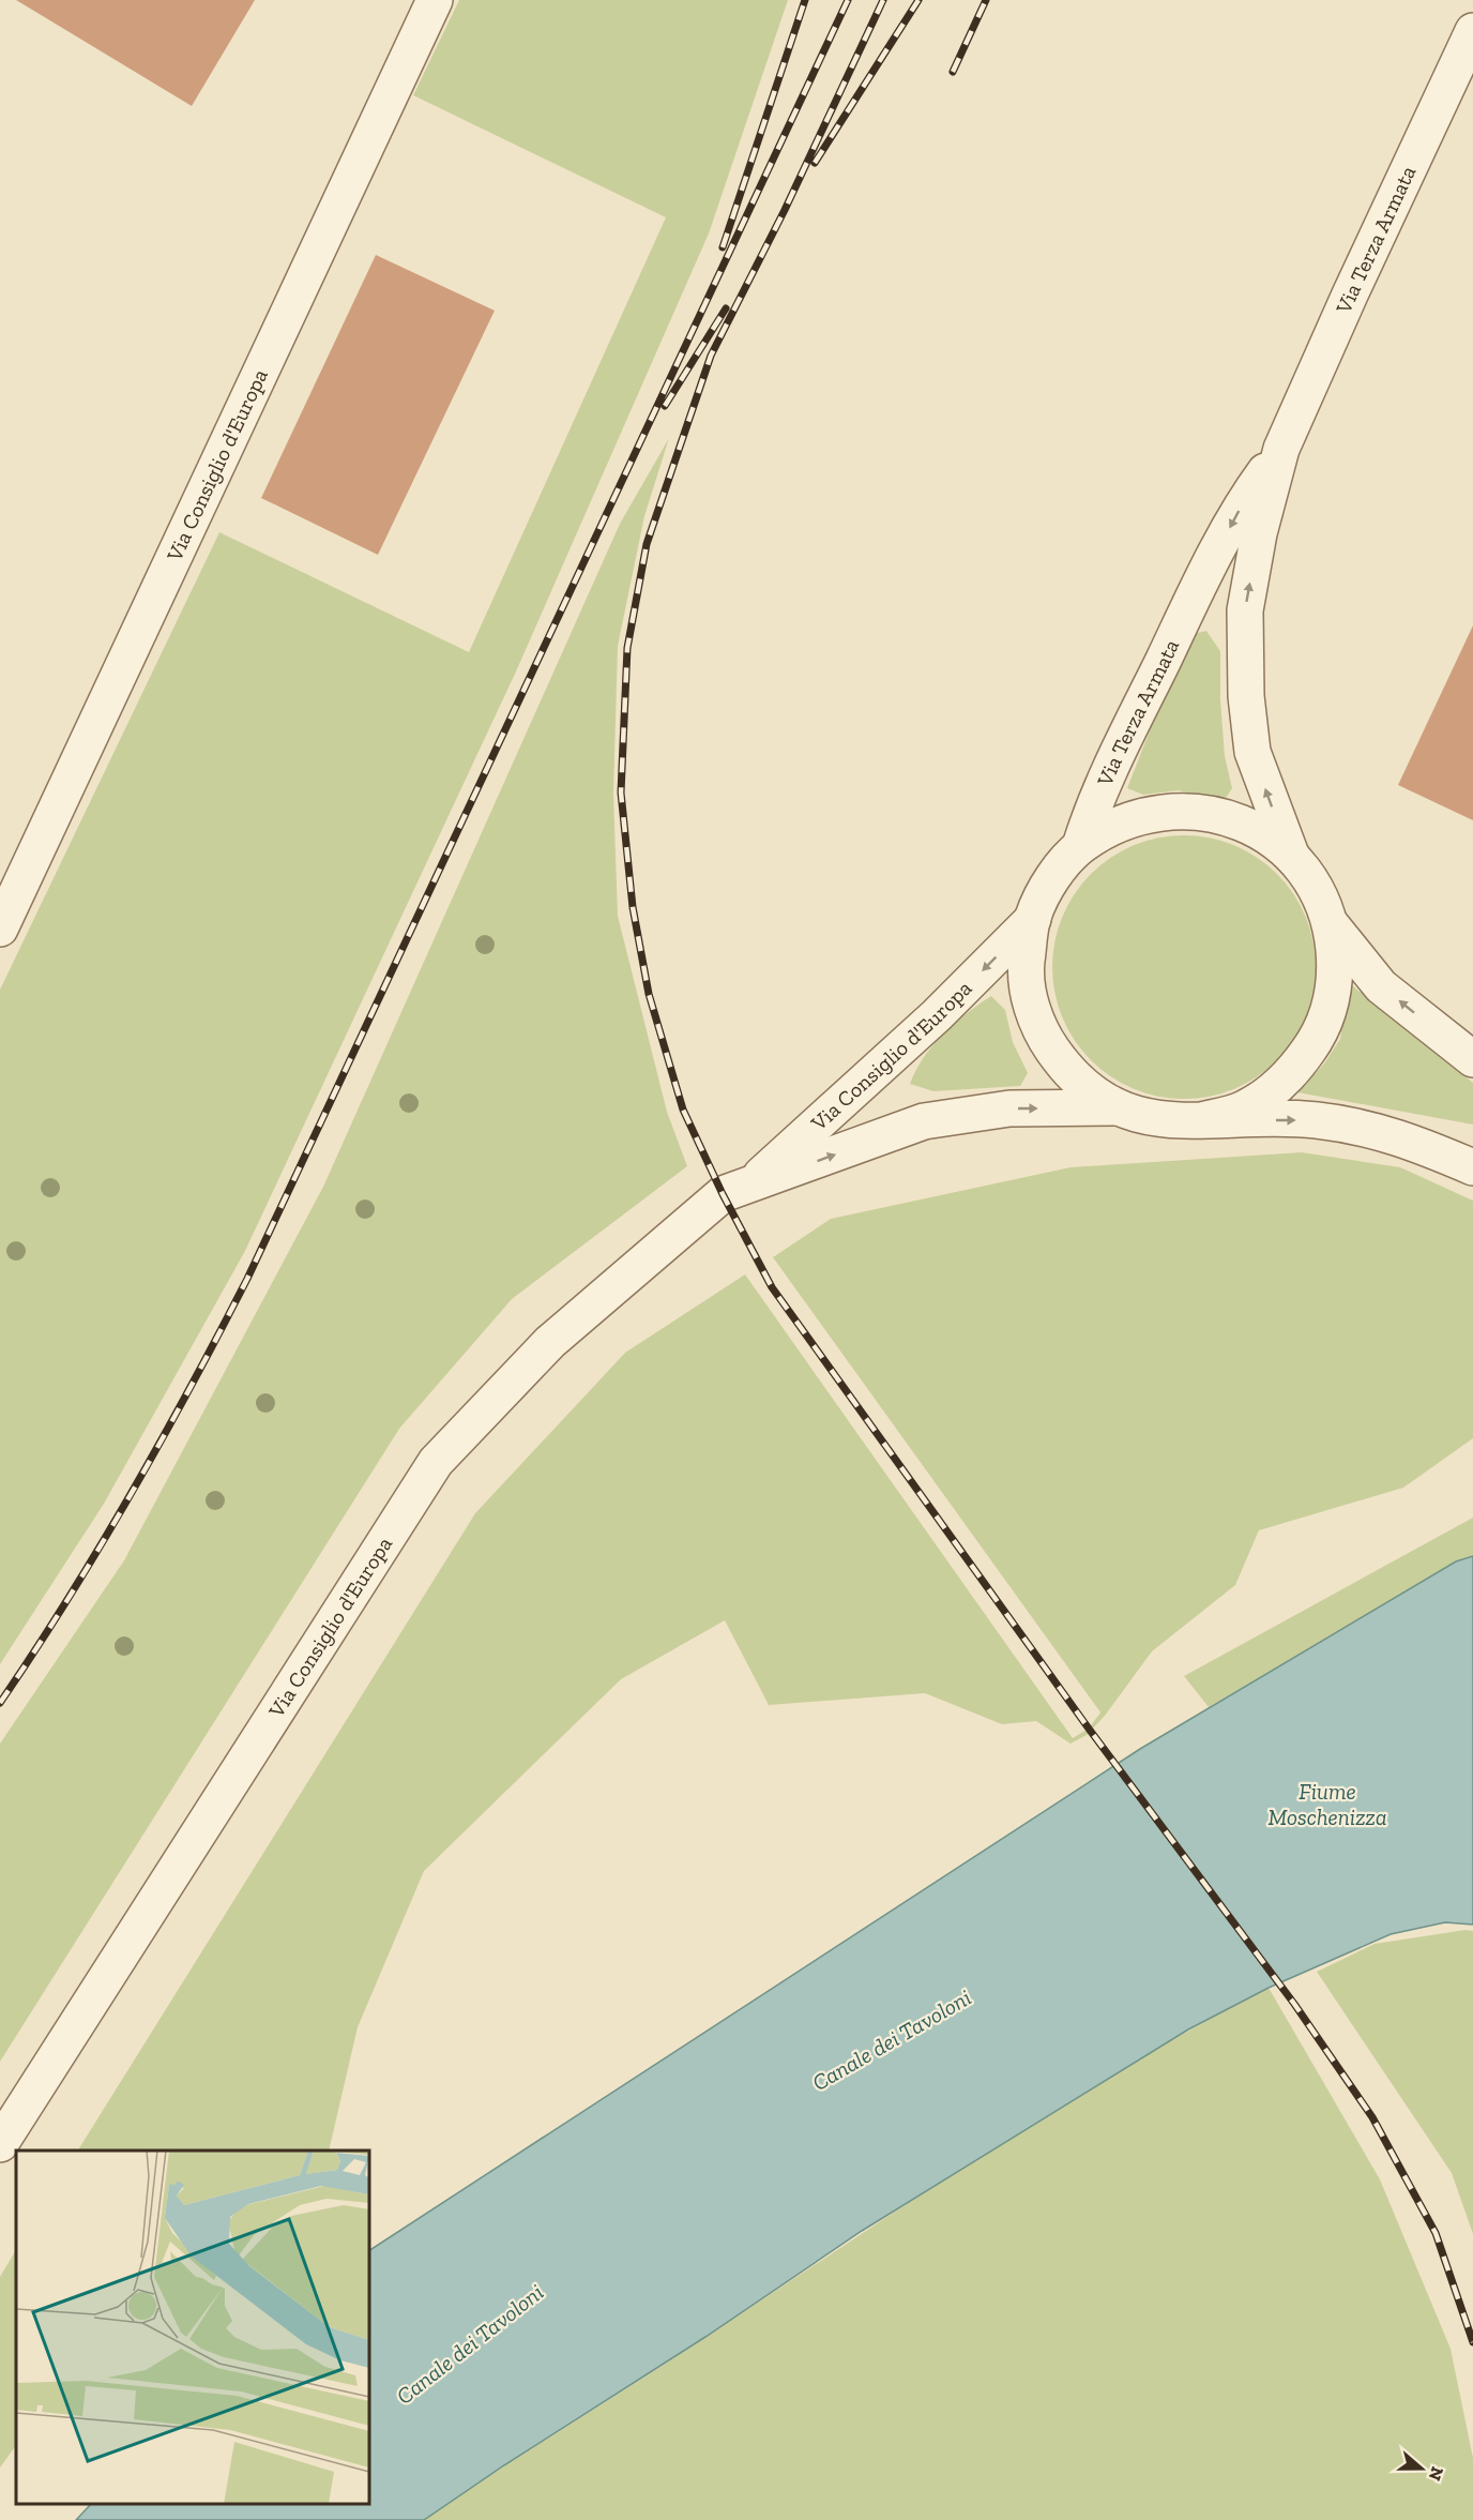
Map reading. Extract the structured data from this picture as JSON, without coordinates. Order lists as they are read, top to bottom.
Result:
{
  "streets": {
    "street": ["Via Terza Armata", "Via Consiglio d'Europa"]
  },
  "crossings": [
    ["Via Terza Armata", "Via Consiglio d'Europa"]
  ],
  "water": ["Fiume Moschenizza", "Canale dei Tavoloni"],
  "north": "right"
}
